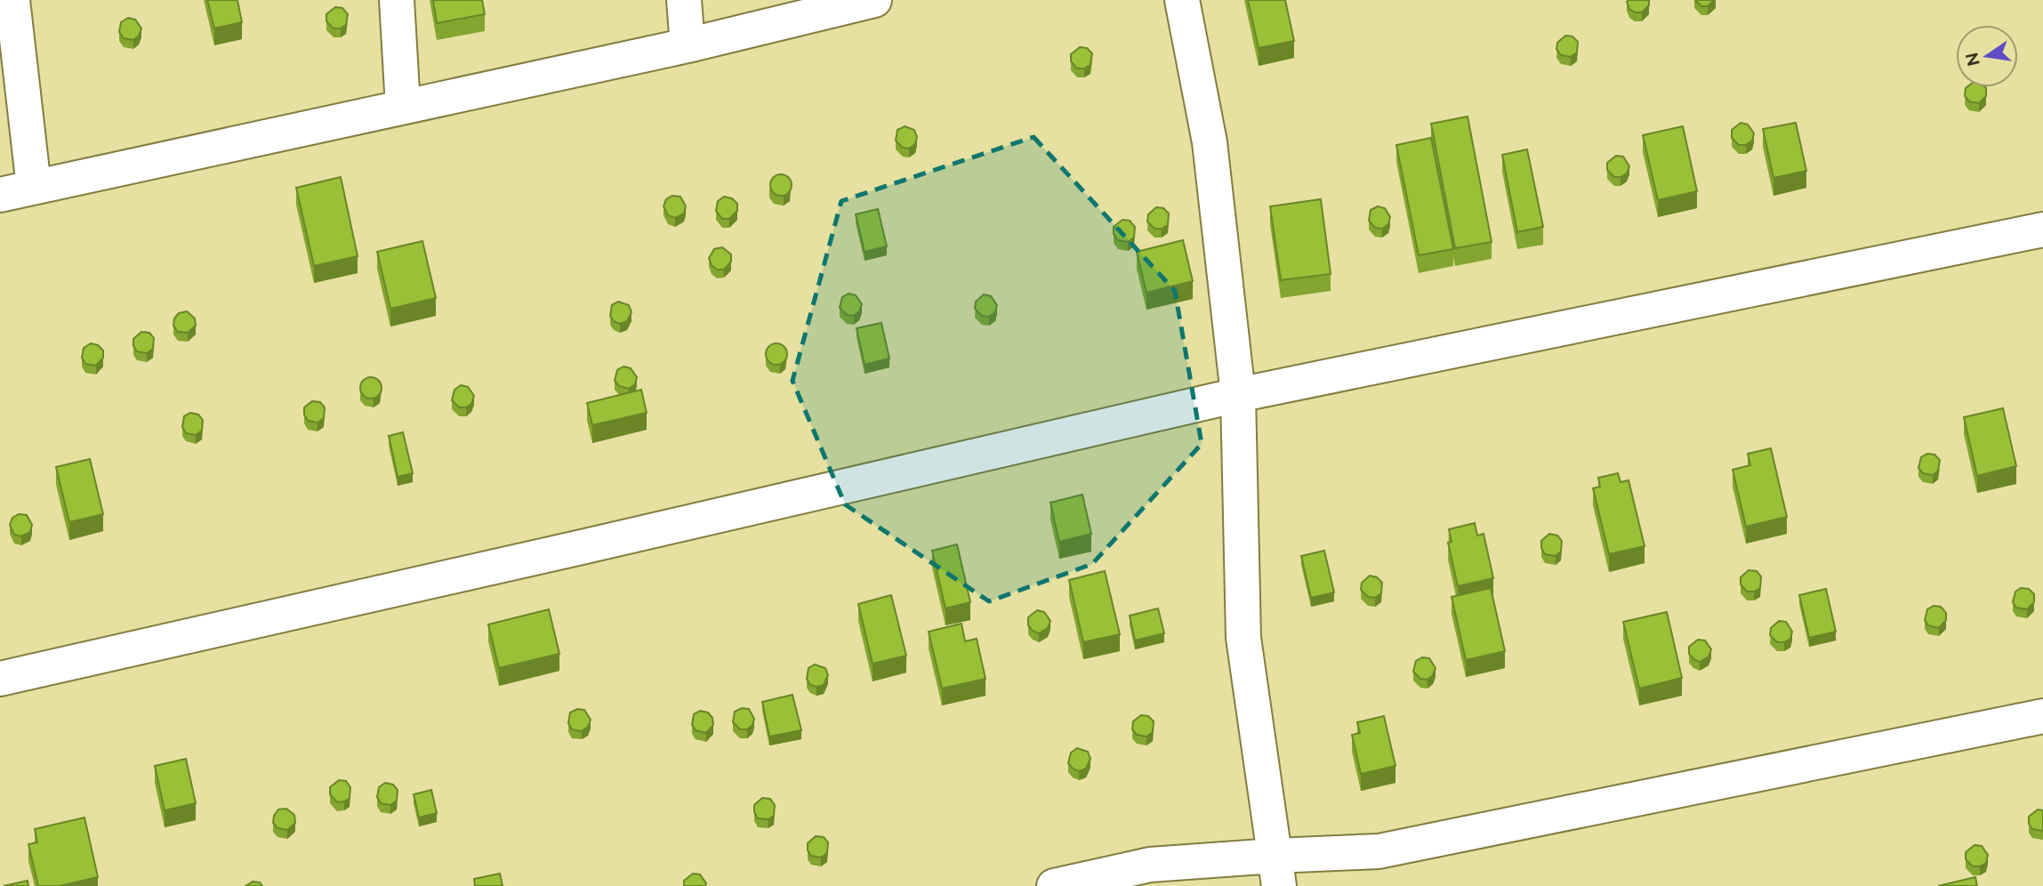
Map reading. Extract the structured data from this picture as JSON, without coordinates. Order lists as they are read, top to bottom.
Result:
{
  "north": "left"
}
